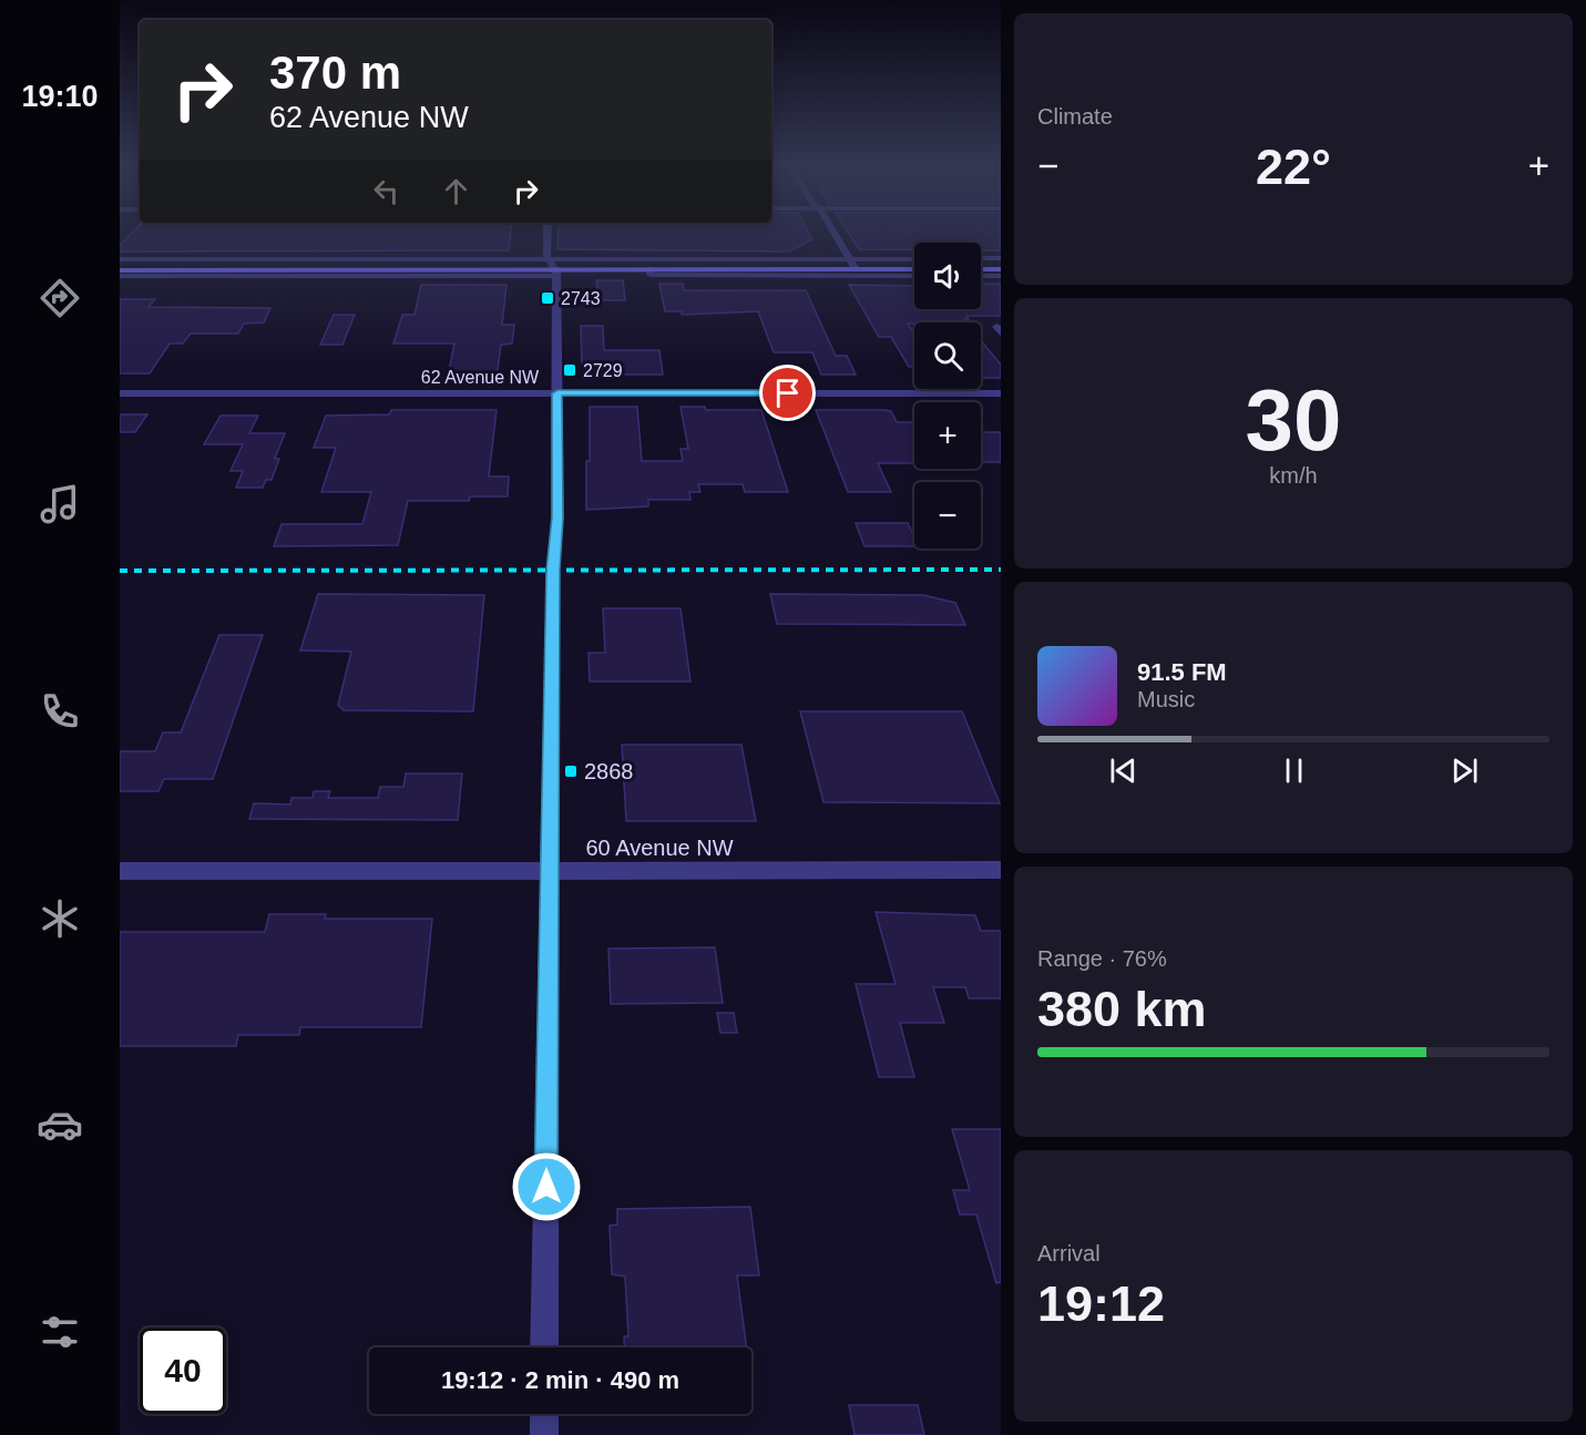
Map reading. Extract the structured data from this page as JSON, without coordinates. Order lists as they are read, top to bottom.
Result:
{
  "streets": {
    "street": ["62 Avenue NW", "60 Avenue NW"]
  },
  "places": {
    "transit": ["2743", "2729", "2868"]
  },
  "page": {
    "tabs": "19:10",
    "tile": [
      "Climate",
      ["30", "km/h"],
      ["Range · 76%", "380 km"],
      ["Arrival", "19:12"]
    ],
    "turn": ["370 m", "62 Avenue NW"],
    "heat": ["−", "22°", "+"],
    "map_buttons": ["+", "−"],
    "song": ["91.5 FM", "Music"],
    "limit": "40",
    "trip": "19:12 · 2 min · 490 m"
  }
}
